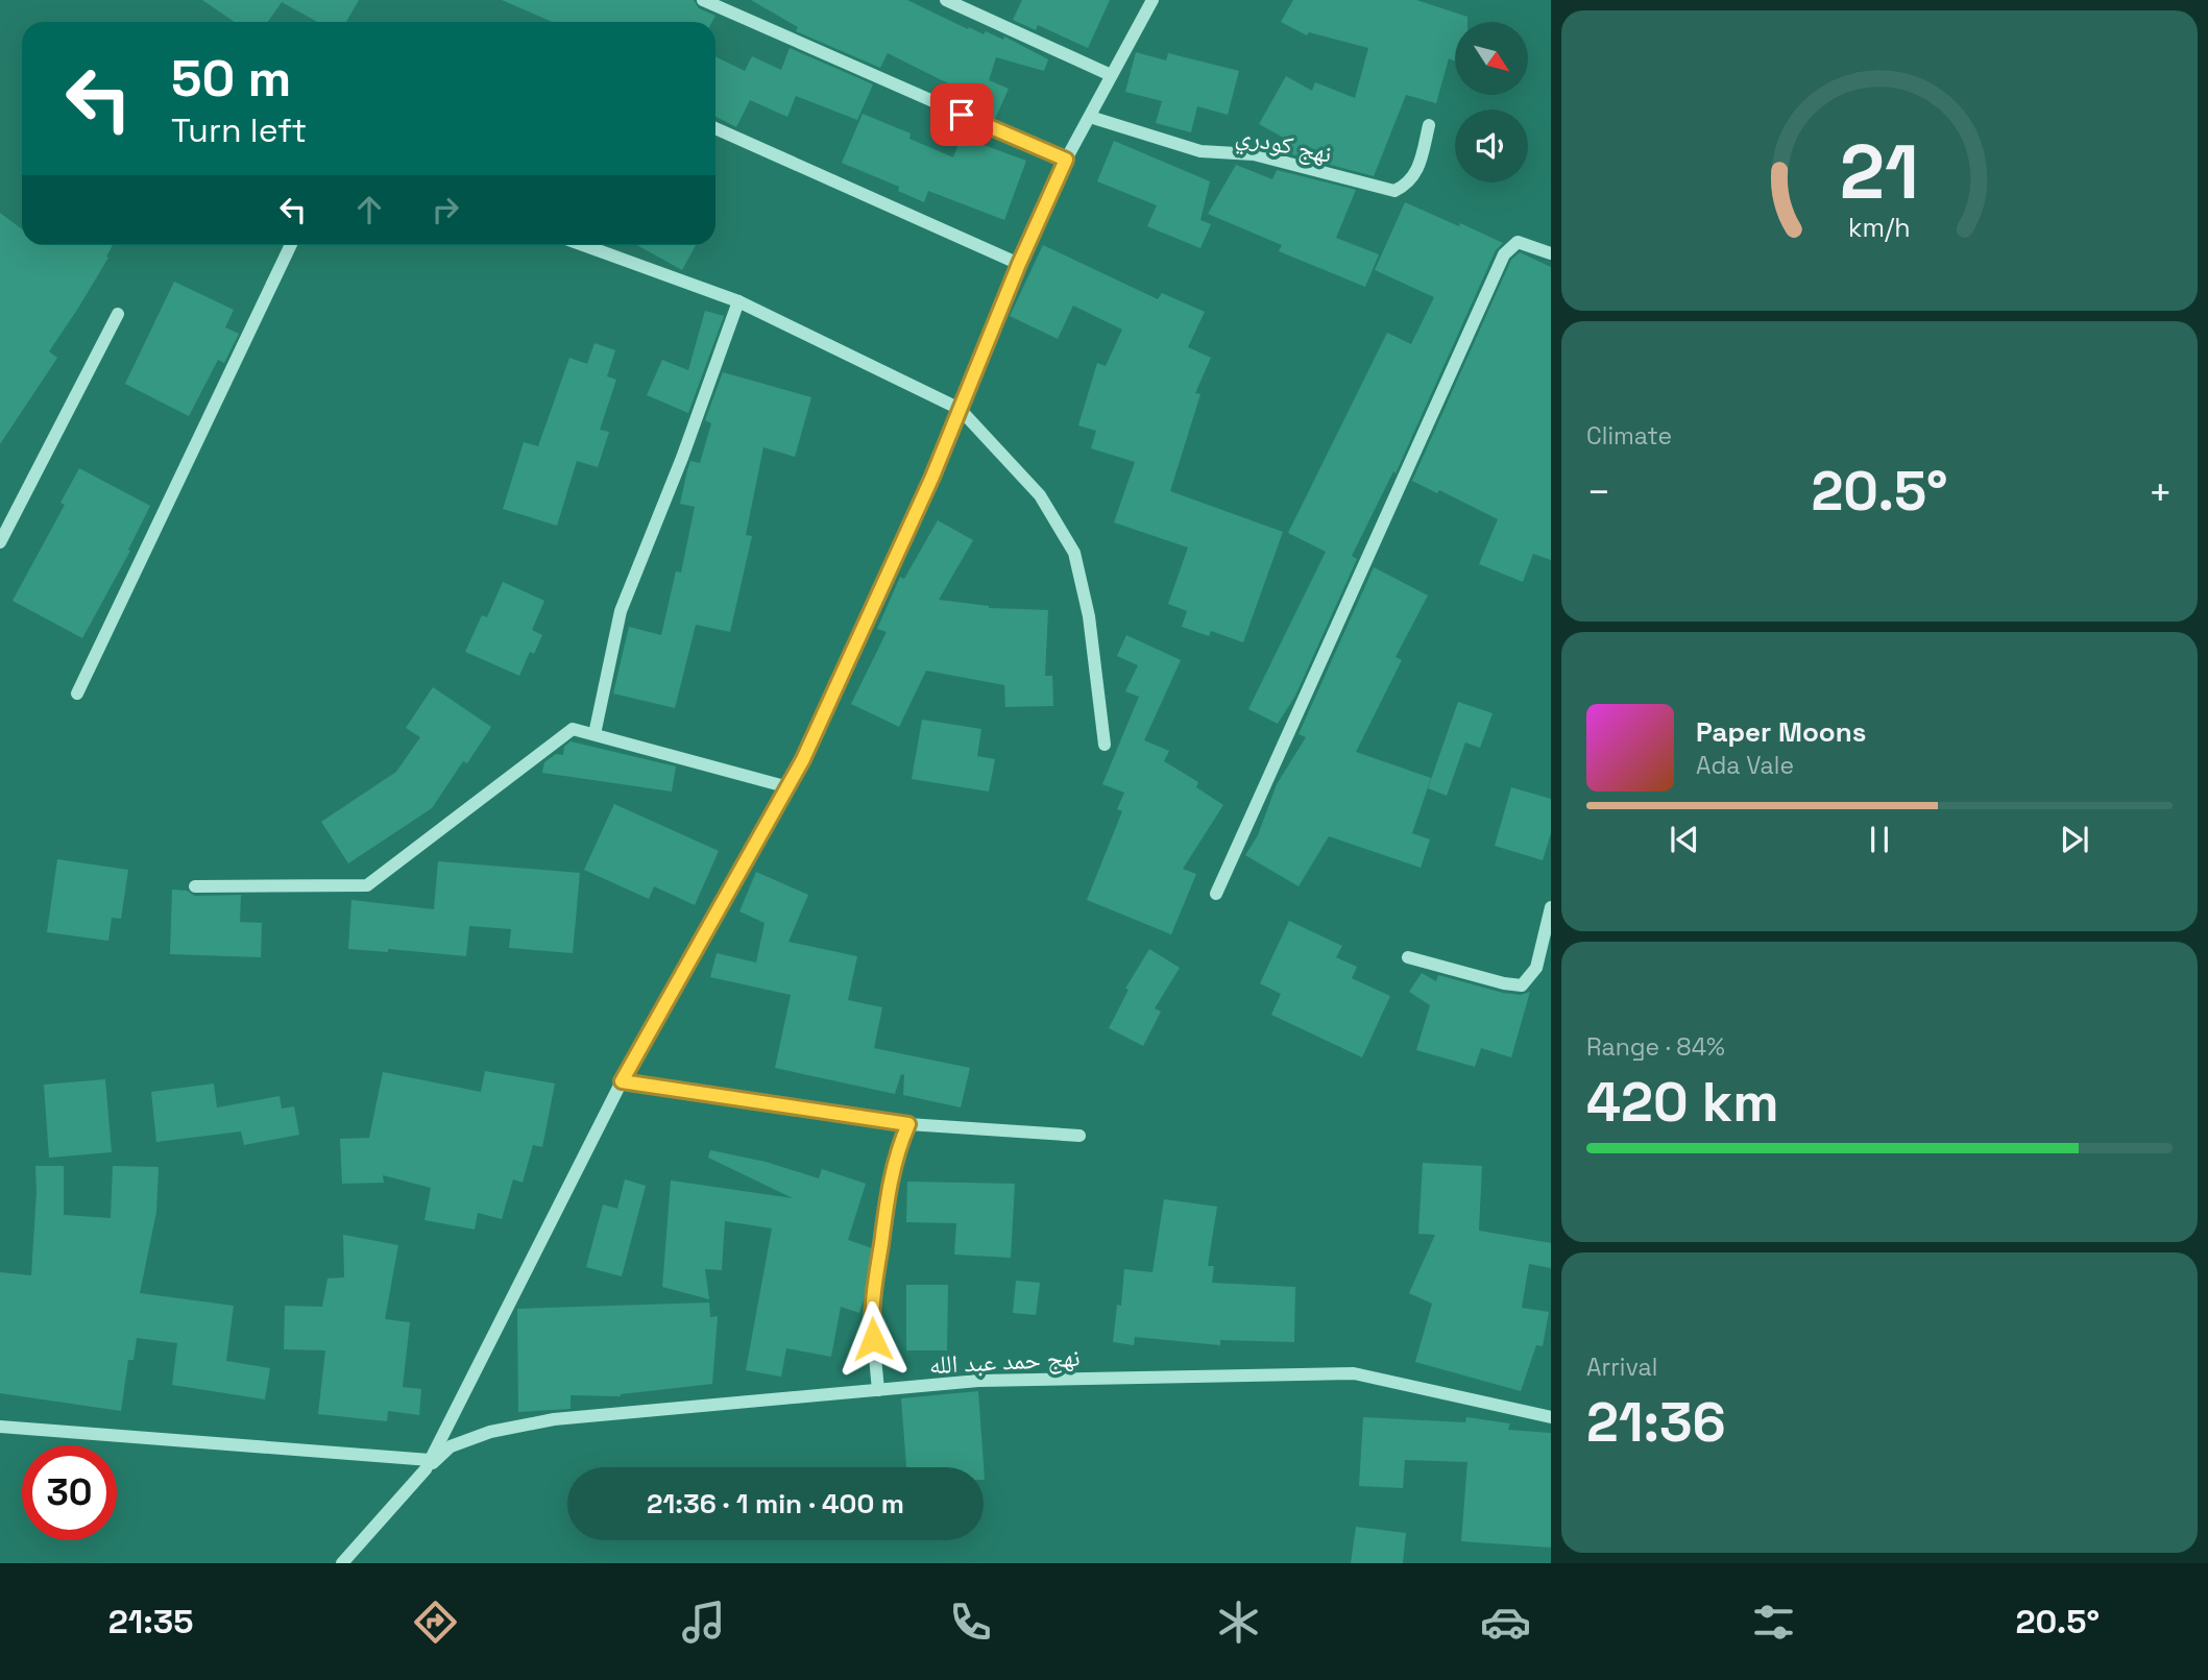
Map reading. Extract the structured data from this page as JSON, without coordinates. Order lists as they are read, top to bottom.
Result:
{
  "streets": {
    "street": ["نهج كودري", "نهج حمد عبد الله"]
  },
  "north": "bottom right",
  "page": {
    "turn": ["50 m", "Turn left"],
    "tile": [
      "Climate",
      ["Range · 84%", "420 km"],
      ["Arrival", "21:36"]
    ],
    "heat": ["−", "20.5°", "+"],
    "song": ["Paper Moons", "Ada Vale"],
    "limit": "30",
    "trip": "21:36 · 1 min · 400 m",
    "tabs": ["21:35", "20.5°"],
    "gauge": ["21", "km/h"]
  }
}
